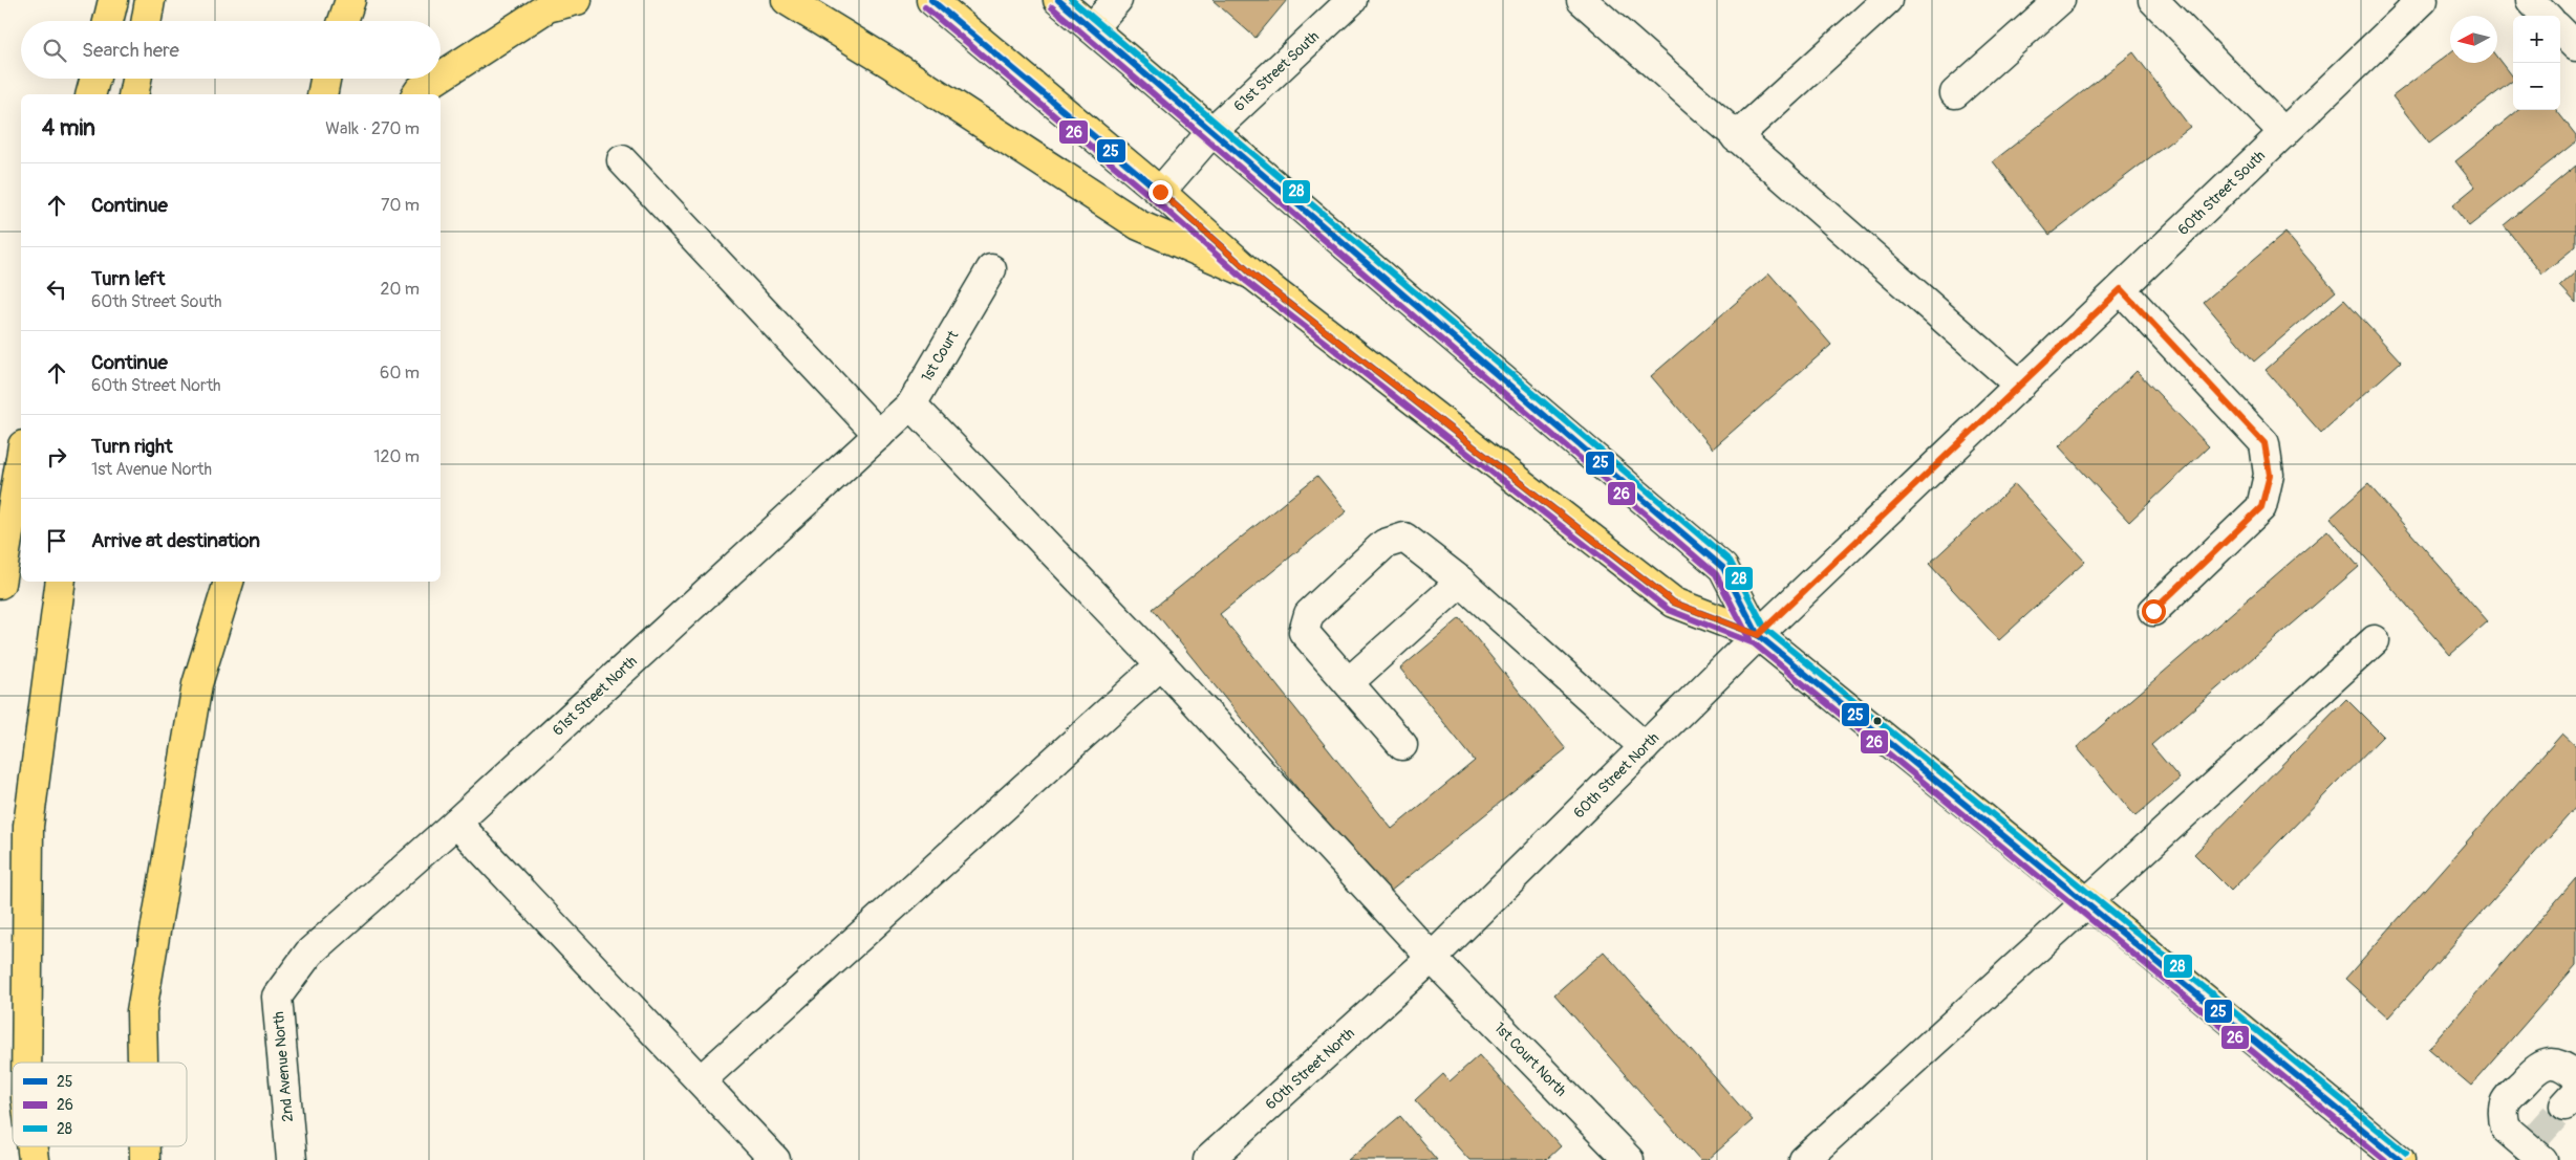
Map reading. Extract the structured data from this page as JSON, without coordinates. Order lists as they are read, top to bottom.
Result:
{
  "streets": {
    "street": [
      "61st Street South",
      "60th Street South",
      "1st Court",
      "61st Street North",
      "60th Street North",
      "1st Court North",
      "2nd Avenue North"
    ]
  },
  "crossings": [
    ["60th Street South", "60th Street North"],
    ["1st Court", "61st Street North"],
    ["1st Court", "1st Court North"],
    ["61st Street North", "2nd Avenue North"],
    ["60th Street North", "1st Court North"]
  ],
  "lines": ["transit line 25", "transit line 28", "transit line 26"],
  "legend": ["25", "26", "28"],
  "north": "left",
  "page": {
    "map_buttons": ["+", "−"],
    "search": "Search here",
    "heading": ["4 min", "Walk · 270 m"],
    "list": [
      ["Continue", "70 m"],
      ["Turn left", "60th Street South", "20 m"],
      ["Continue", "60th Street North", "60 m"],
      ["Turn right", "1st Avenue North", "120 m"],
      "Arrive at destination"
    ]
  }
}
